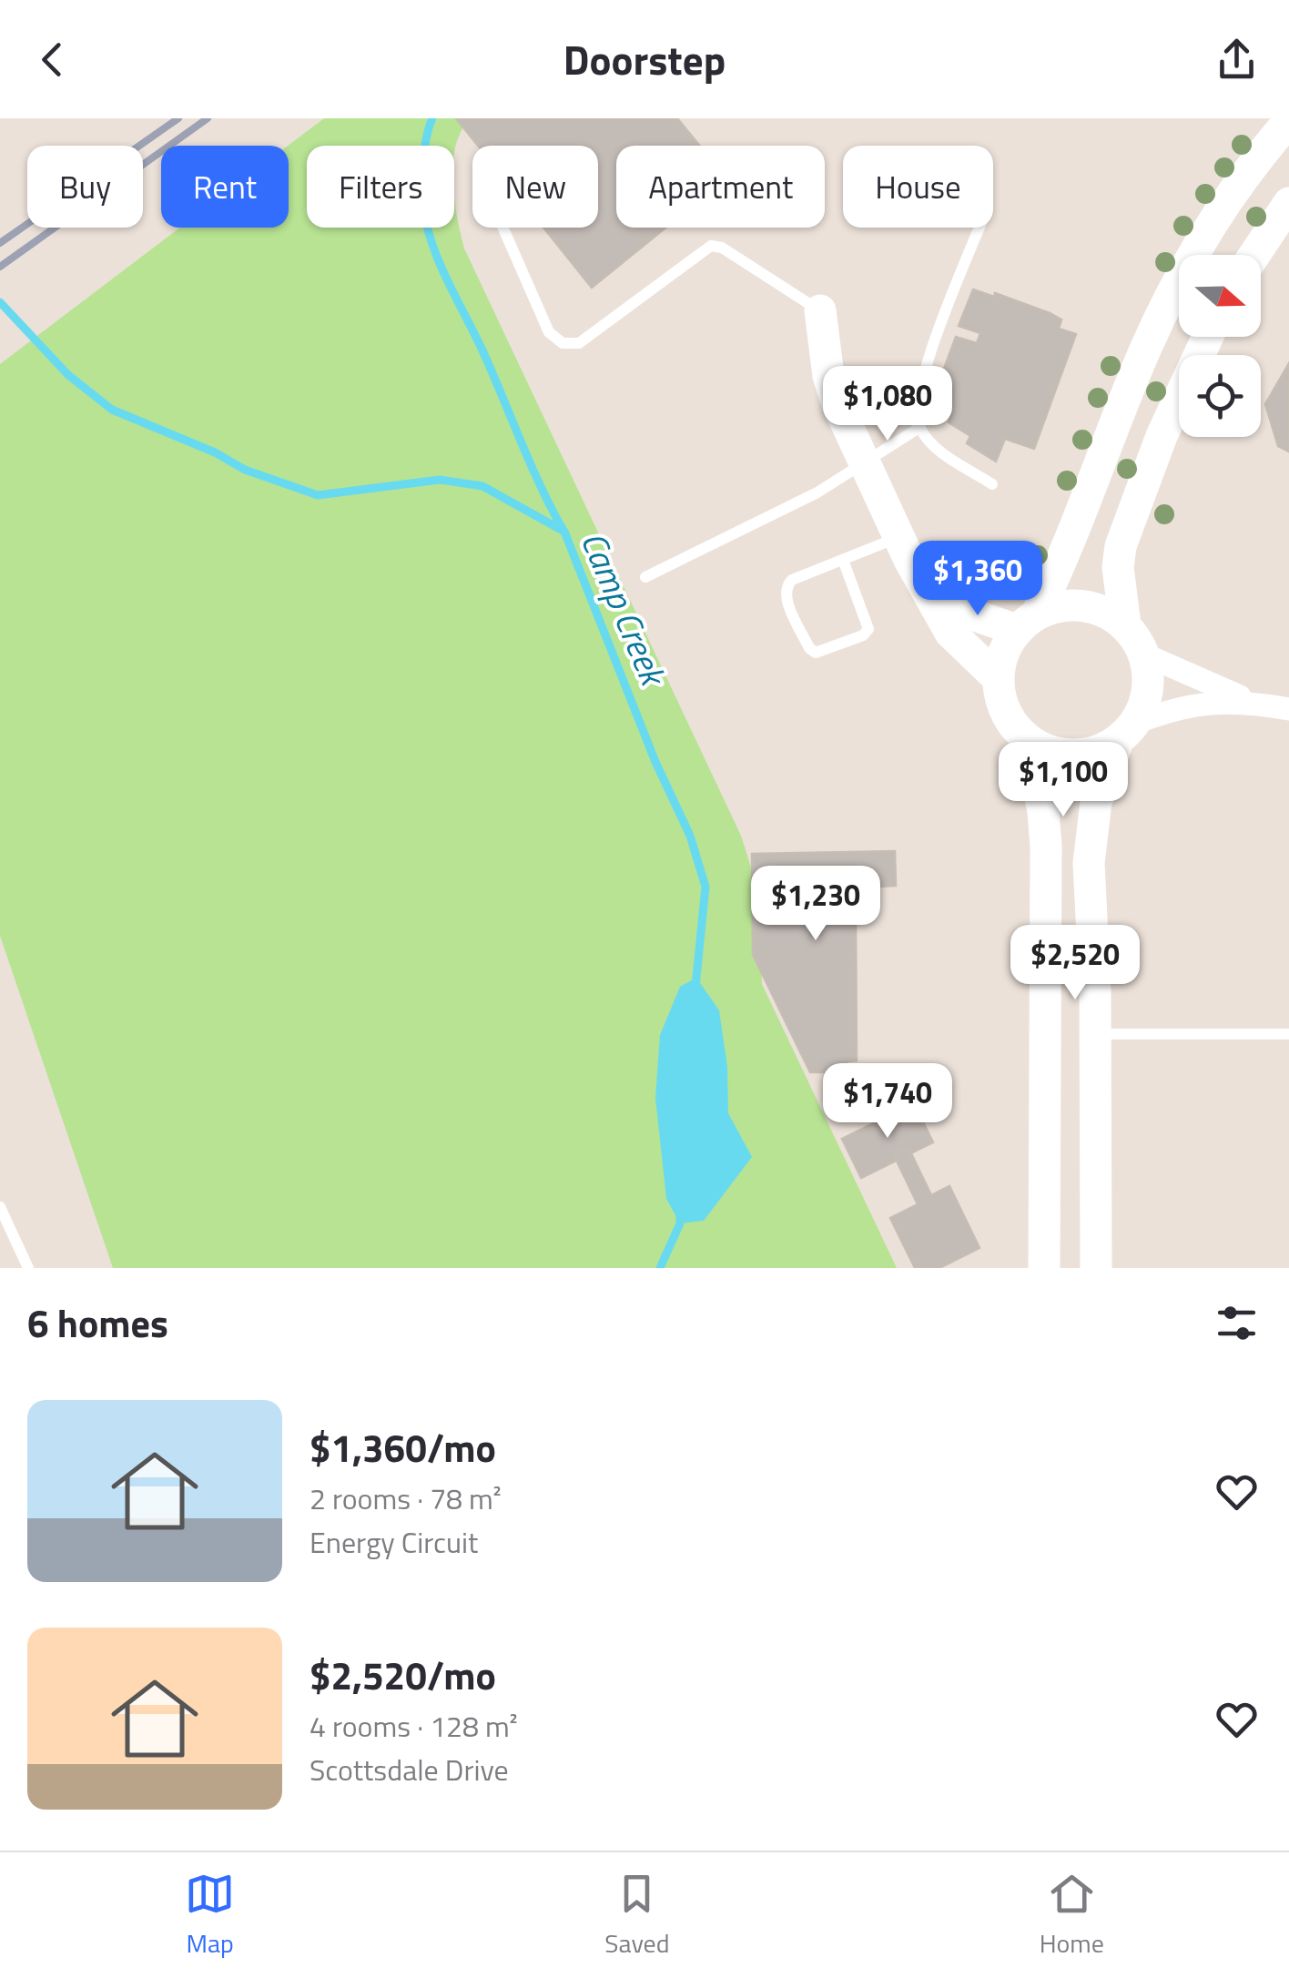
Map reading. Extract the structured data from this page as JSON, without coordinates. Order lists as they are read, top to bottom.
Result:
{
  "water": ["Camp Creek"],
  "north": "right",
  "page": {
    "header": "Doorstep",
    "chip": [
      "Buy",
      "Rent",
      "Filters",
      "New",
      "Apartment",
      "House"
    ],
    "price": [
      "$1,080",
      "$1,360",
      "$1,100",
      "$1,230",
      "$2,520",
      "$1,740"
    ],
    "heading": "6 homes",
    "list": [
      {
        "name": "$1,360/mo",
        "note": "2 rooms · 78 m² · Energy Circuit"
      },
      {
        "name": "$2,520/mo",
        "note": "4 rooms · 128 m² · Scottsdale Drive"
      }
    ],
    "tabs": ["Map", "Saved", "Home"]
  }
}
